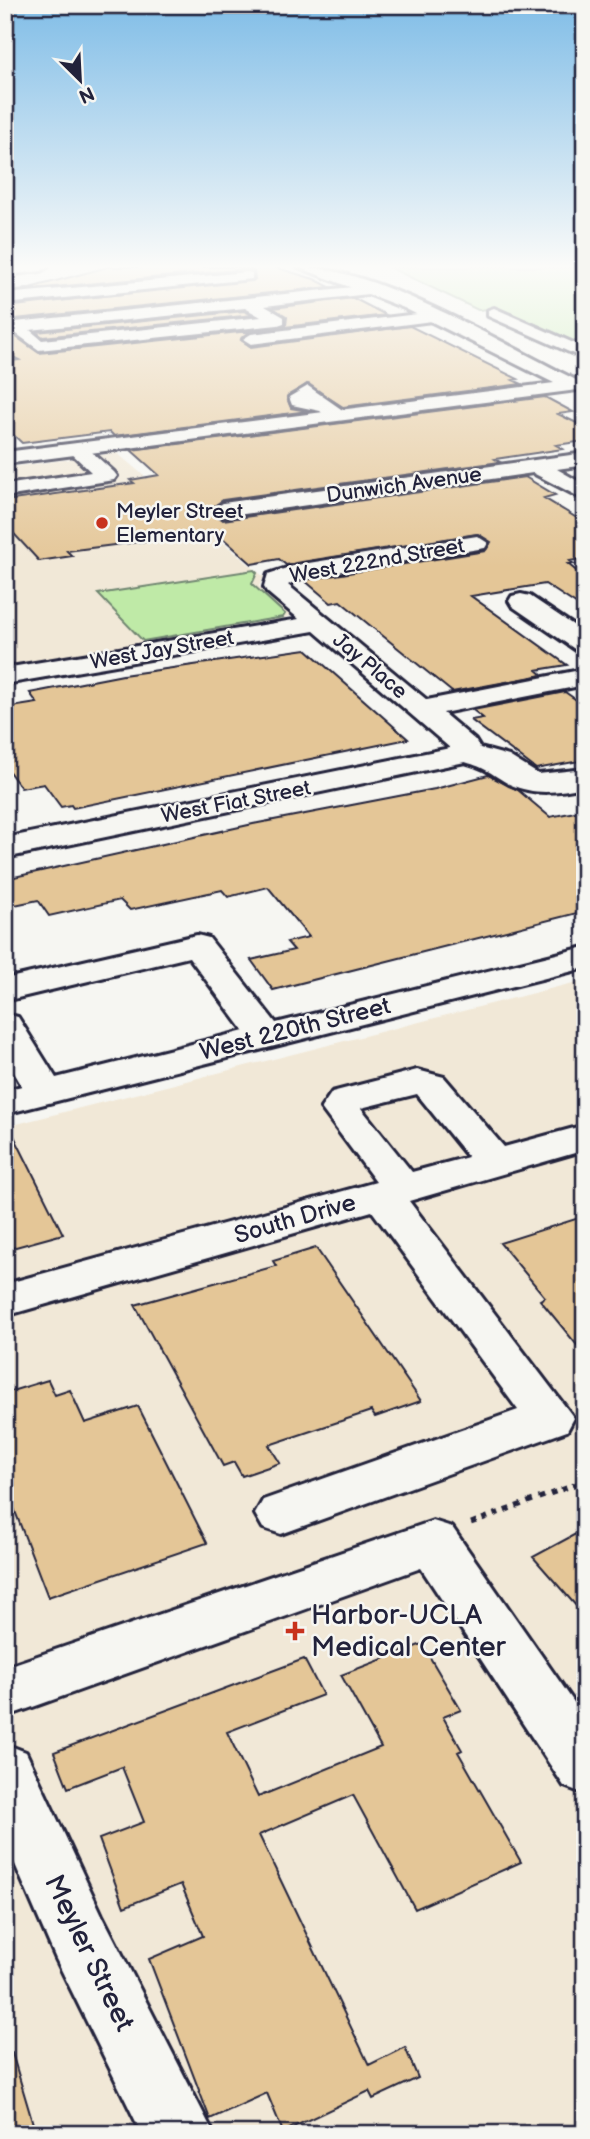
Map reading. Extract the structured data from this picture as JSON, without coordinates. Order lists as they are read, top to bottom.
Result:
{
  "streets": {
    "street": [
      "Dunwich Avenue",
      "West 222nd Street",
      "West Jay Street",
      "Jay Place",
      "West Fiat Street",
      "West 220th Street",
      "South Drive",
      "Meyler Street"
    ]
  },
  "crossings": [
    ["West 222nd Street", "Jay Place"],
    ["West Jay Street", "Jay Place"],
    ["Jay Place", "West Fiat Street"]
  ],
  "places": {
    "other": ["Meyler Street Elementary"],
    "health": ["Harbor-UCLA Medical Center"]
  },
  "north": "bottom right"
}
